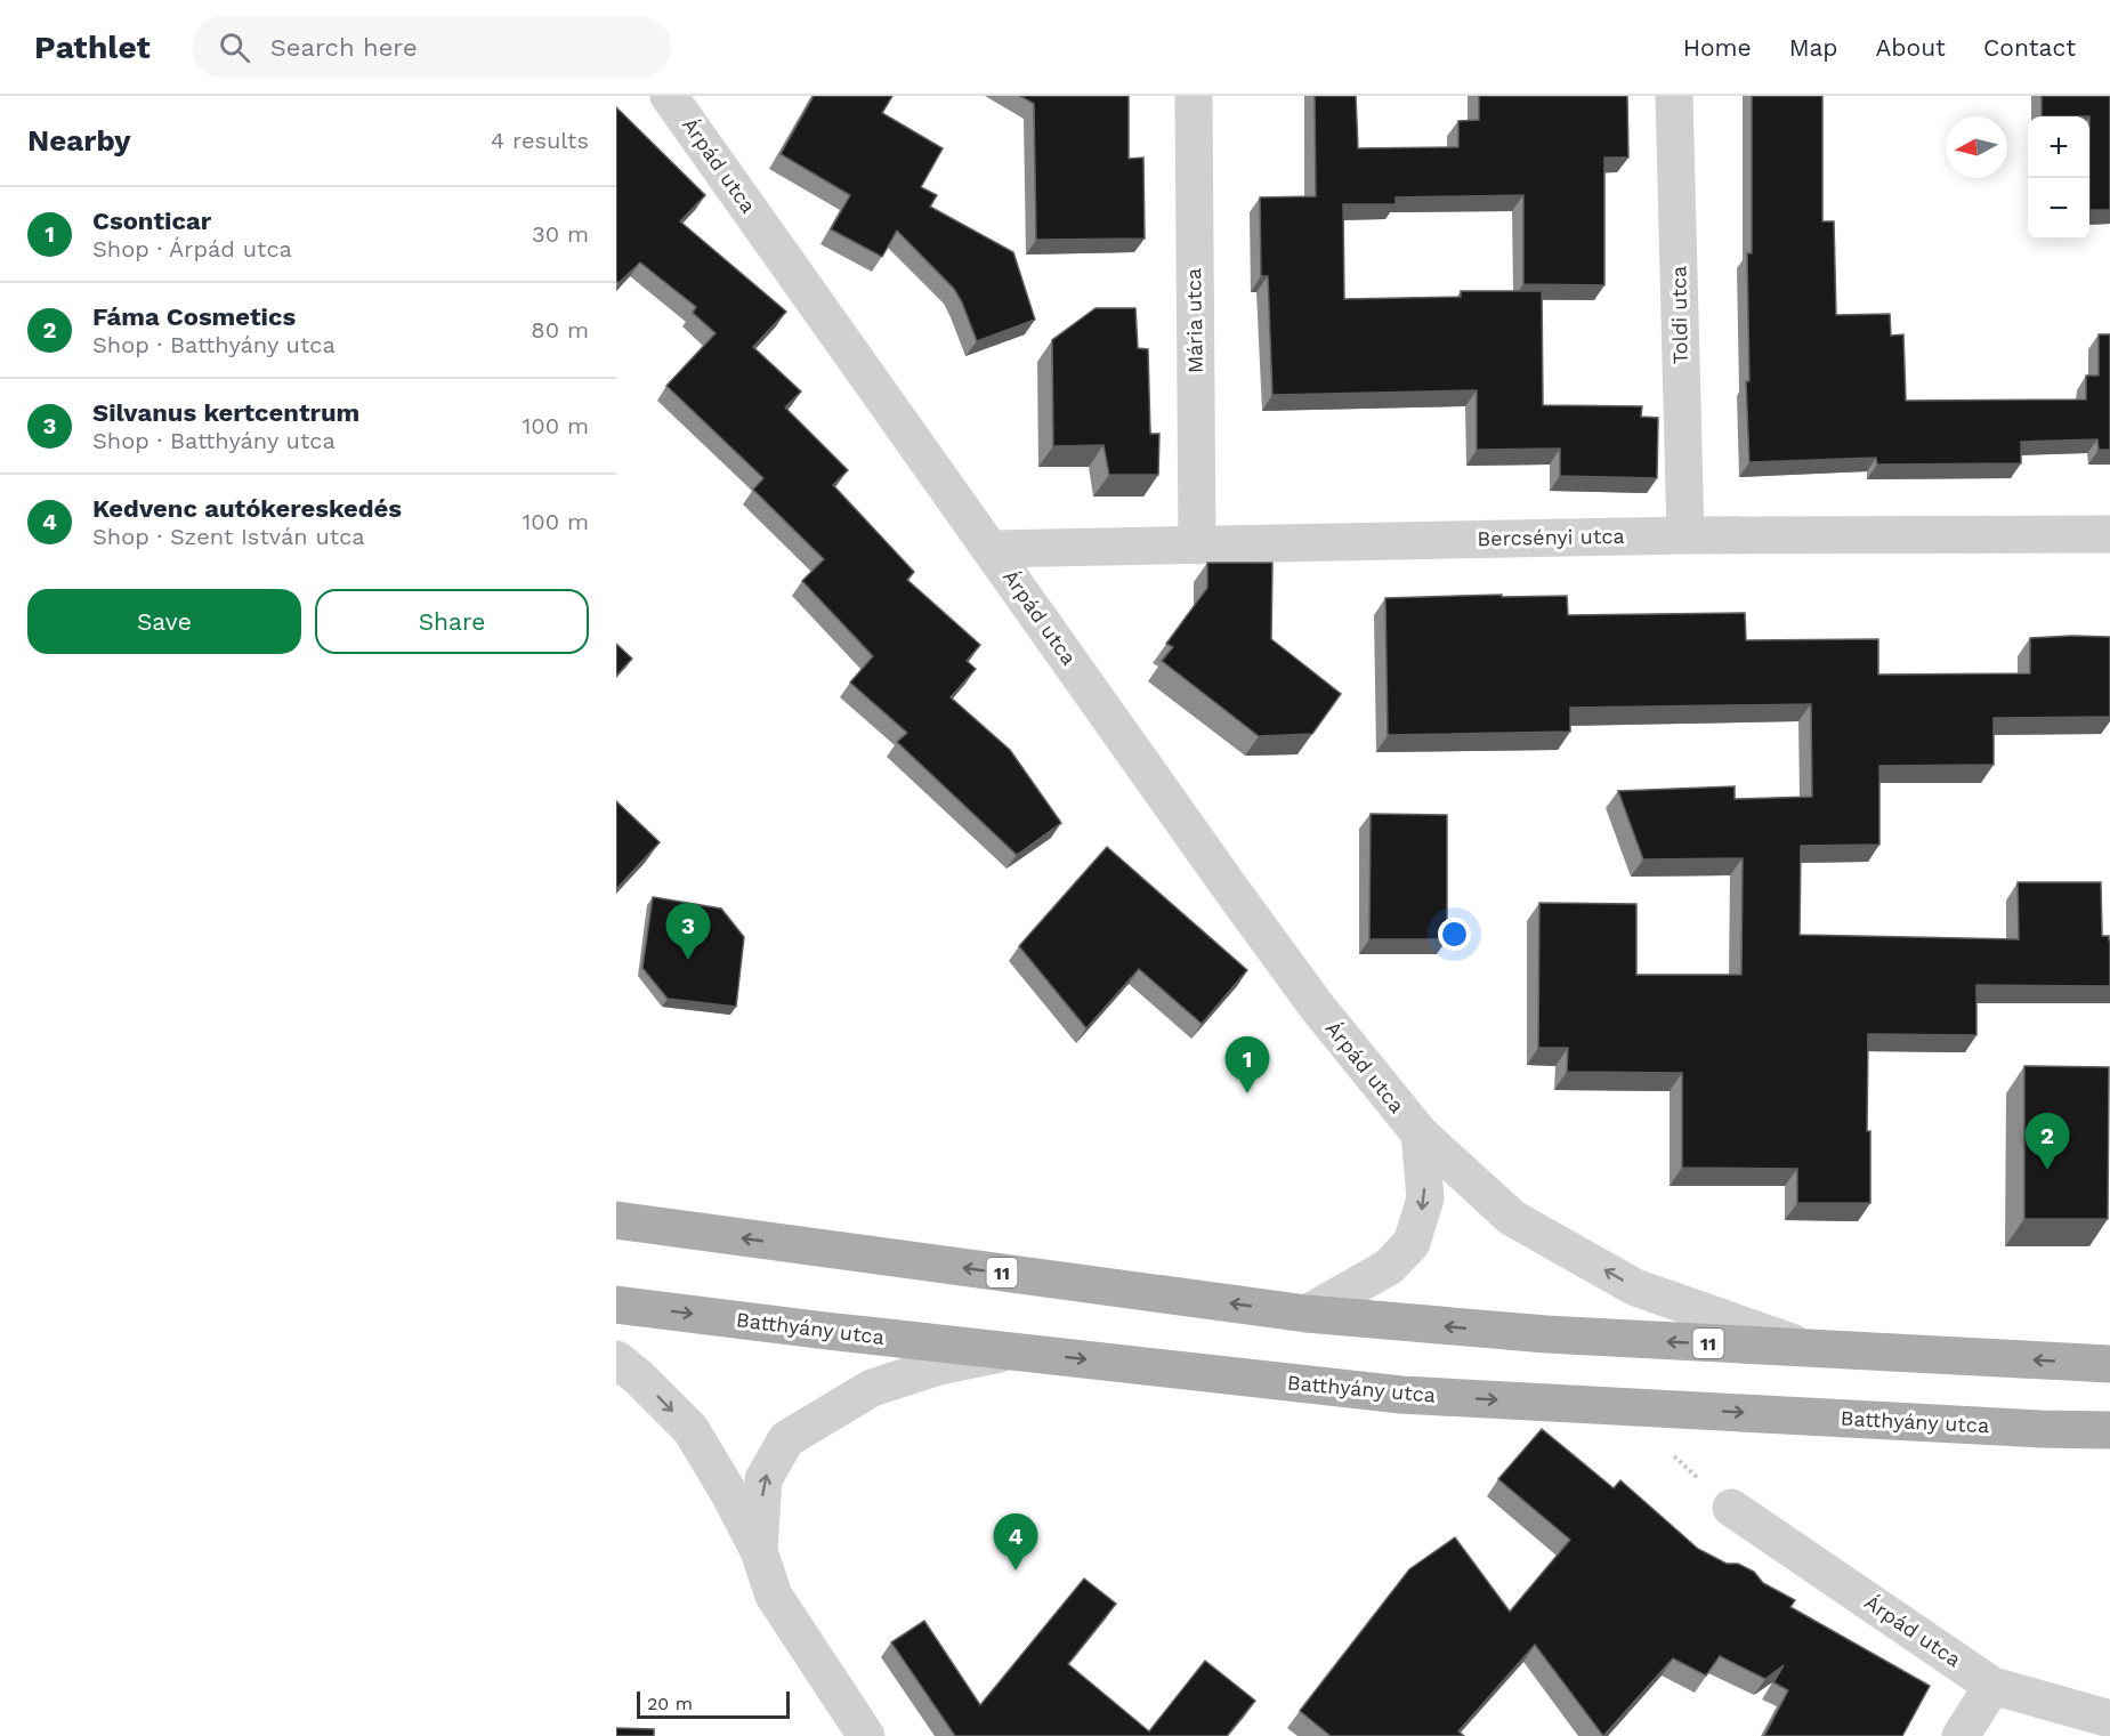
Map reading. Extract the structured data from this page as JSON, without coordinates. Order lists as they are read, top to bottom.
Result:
{
  "streets": {
    "main road": ["11", "Batthyány utca"],
    "street": [
      "Árpád utca",
      "Toldi utca",
      "Mária utca",
      "Bercsényi utca"
    ]
  },
  "crossings": [
    ["Árpád utca", "Bercsényi utca"],
    ["Árpád utca", "11"],
    ["Toldi utca", "Bercsényi utca"],
    ["Mária utca", "Bercsényi utca"]
  ],
  "scale_bar": "20 m",
  "north": "left",
  "page": {
    "header": "Pathlet",
    "search": "Search here",
    "nav": [
      "Home",
      "Map",
      "About",
      "Contact"
    ],
    "heading": ["Nearby", "4 results"],
    "map_buttons": ["+", "−"],
    "list": [
      {
        "mark": "1",
        "name": "Csonticar",
        "note": "Shop · Árpád utca",
        "value": "30 m"
      },
      {
        "mark": "2",
        "name": "Fáma Cosmetics",
        "note": "Shop · Batthyány utca",
        "value": "80 m"
      },
      {
        "mark": "3",
        "name": "Silvanus kertcentrum",
        "note": "Shop · Batthyány utca",
        "value": "100 m"
      },
      {
        "mark": "4",
        "name": "Kedvenc autókereskedés",
        "note": "Shop · Szent István utca",
        "value": "100 m"
      }
    ],
    "buttons": ["Save", "Share"],
    "pins": [
      "3",
      "1",
      "2",
      "4"
    ],
    "scale": "20 m"
  }
}
